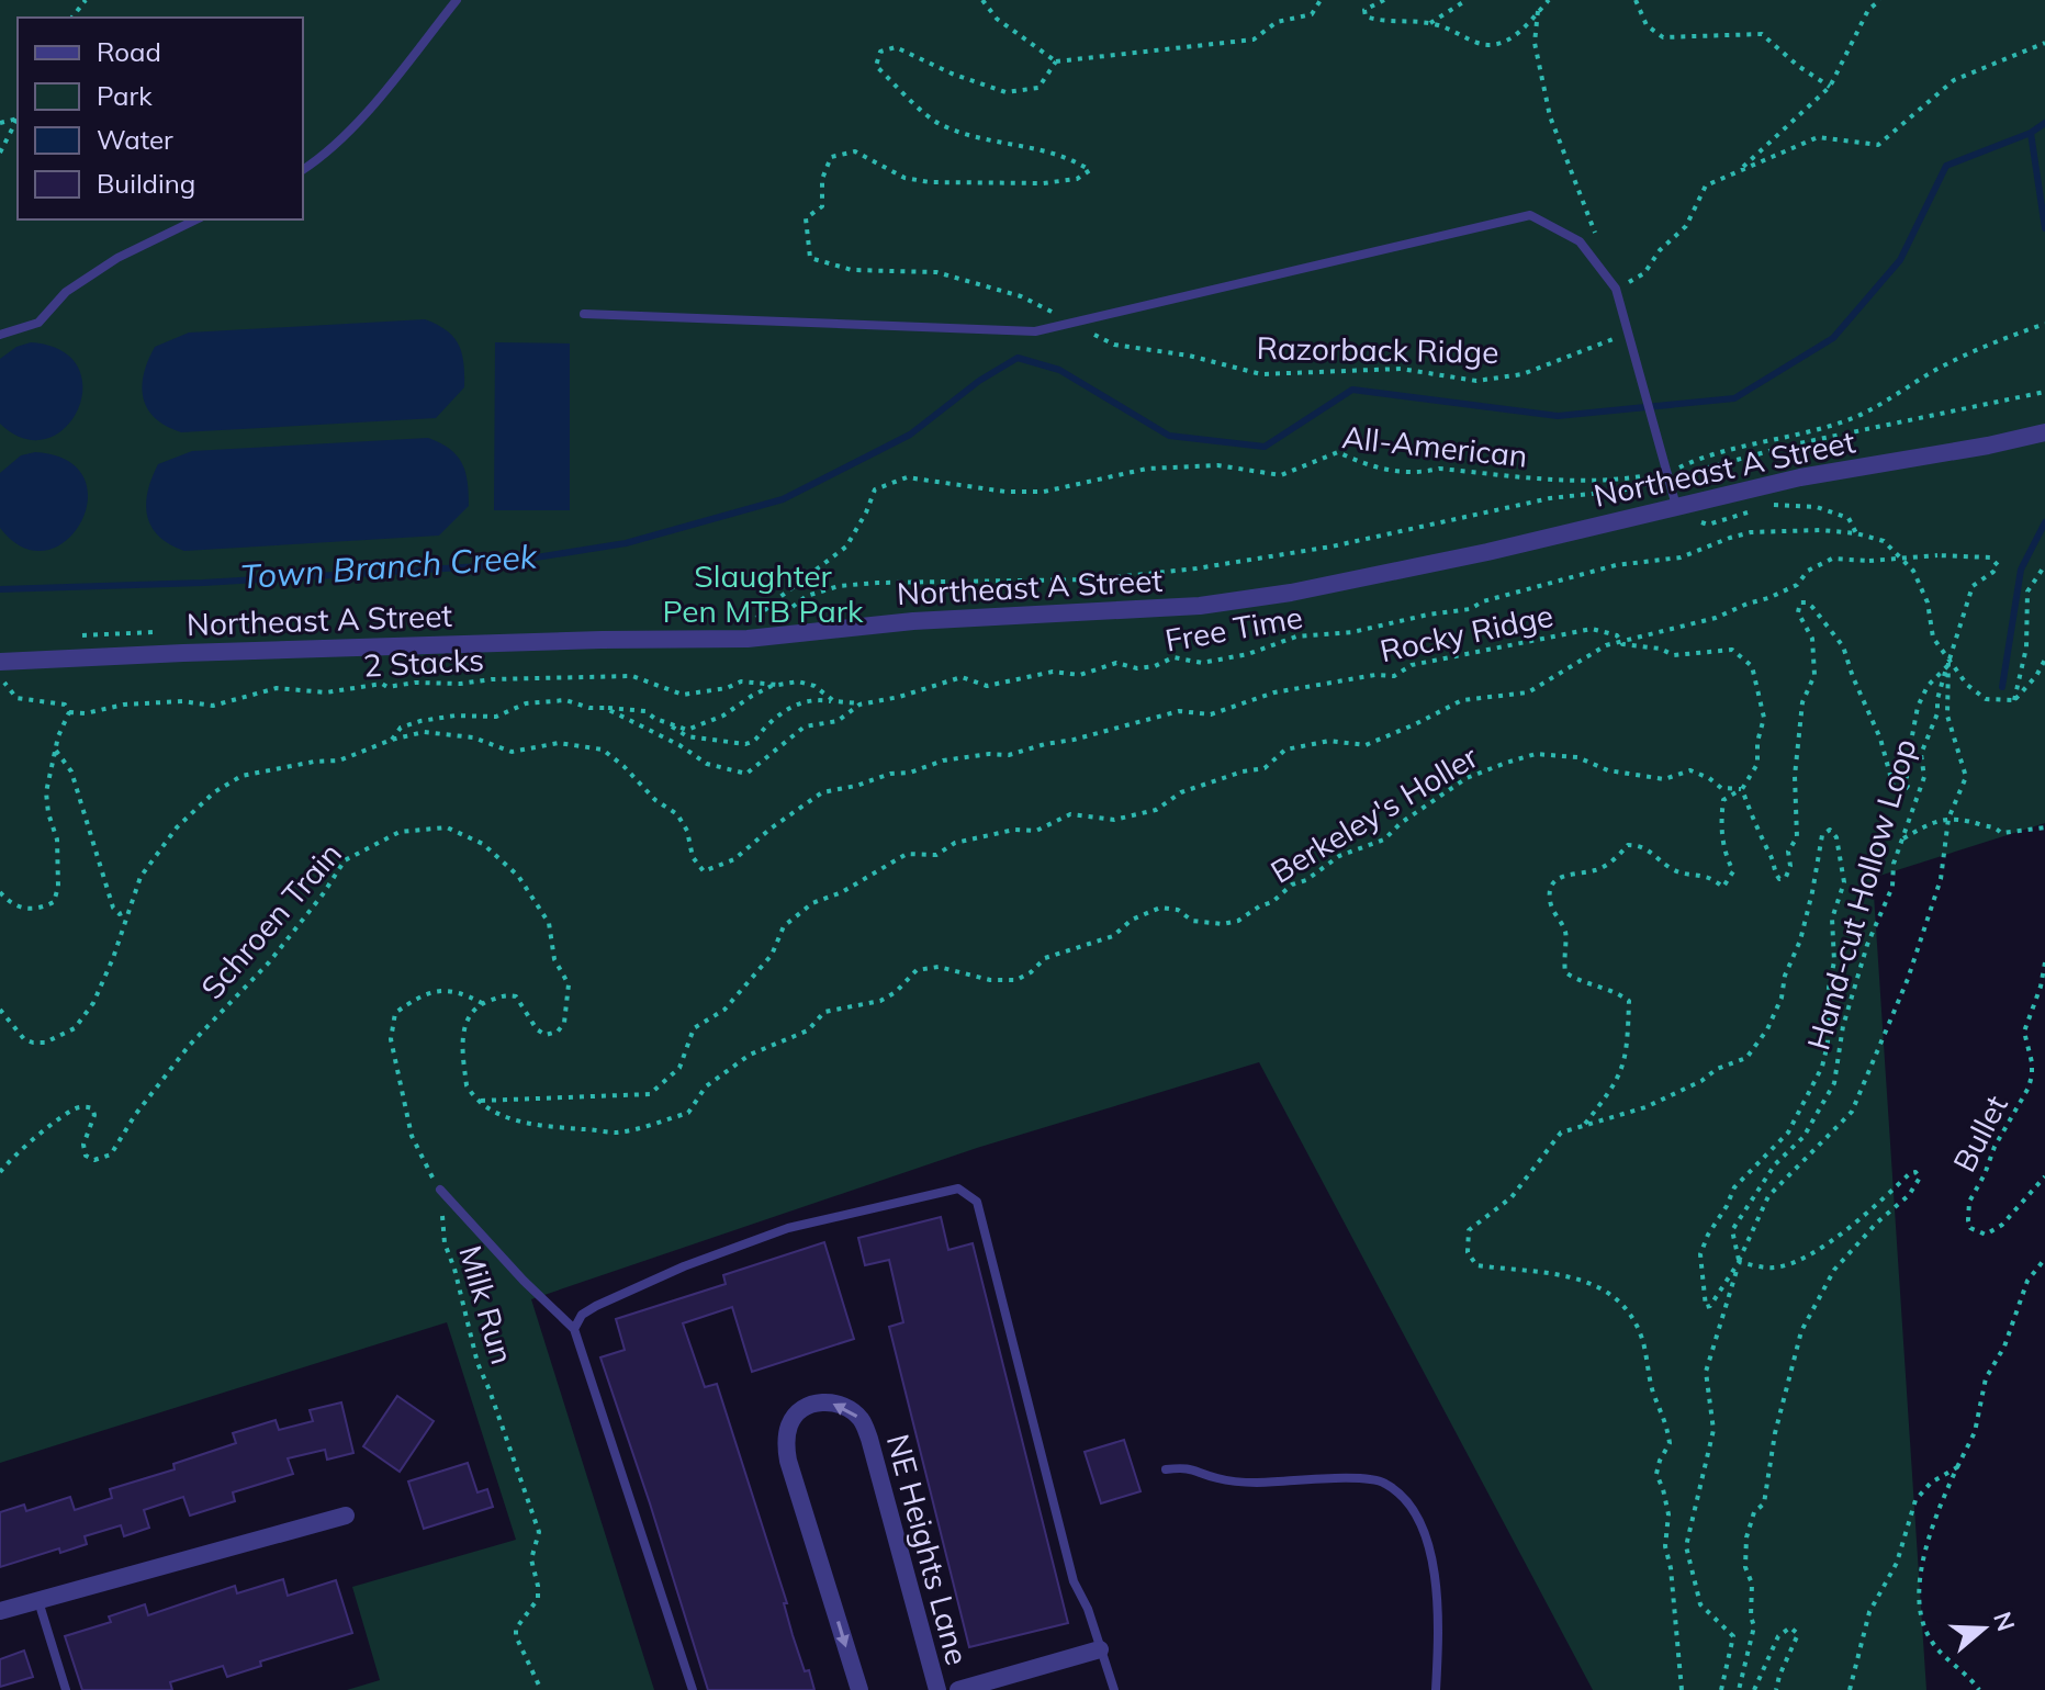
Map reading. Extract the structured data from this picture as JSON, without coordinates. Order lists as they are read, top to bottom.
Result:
{
  "streets": {
    "street": ["Northeast A Street", "NE Heights Lane"],
    "path": [
      "Razorback Ridge",
      "All-American",
      "Free Time",
      "Rocky Ridge",
      "2 Stacks",
      "Berkeley's Holler",
      "Hand-cut Hollow Loop",
      "Schroen Train",
      "Bullet",
      "Milk Run"
    ]
  },
  "crossings": [
    ["Free Time", "Rocky Ridge"],
    ["Free Time", "Hand-cut Hollow Loop"],
    ["Rocky Ridge", "Berkeley's Holler"],
    ["Schroen Train", "Milk Run"]
  ],
  "water": ["Town Branch Creek"],
  "parks": ["Slaughter Pen MTB Park"],
  "legend": [
    "Road",
    "Park",
    "Water",
    "Building"
  ],
  "north": "right"
}
